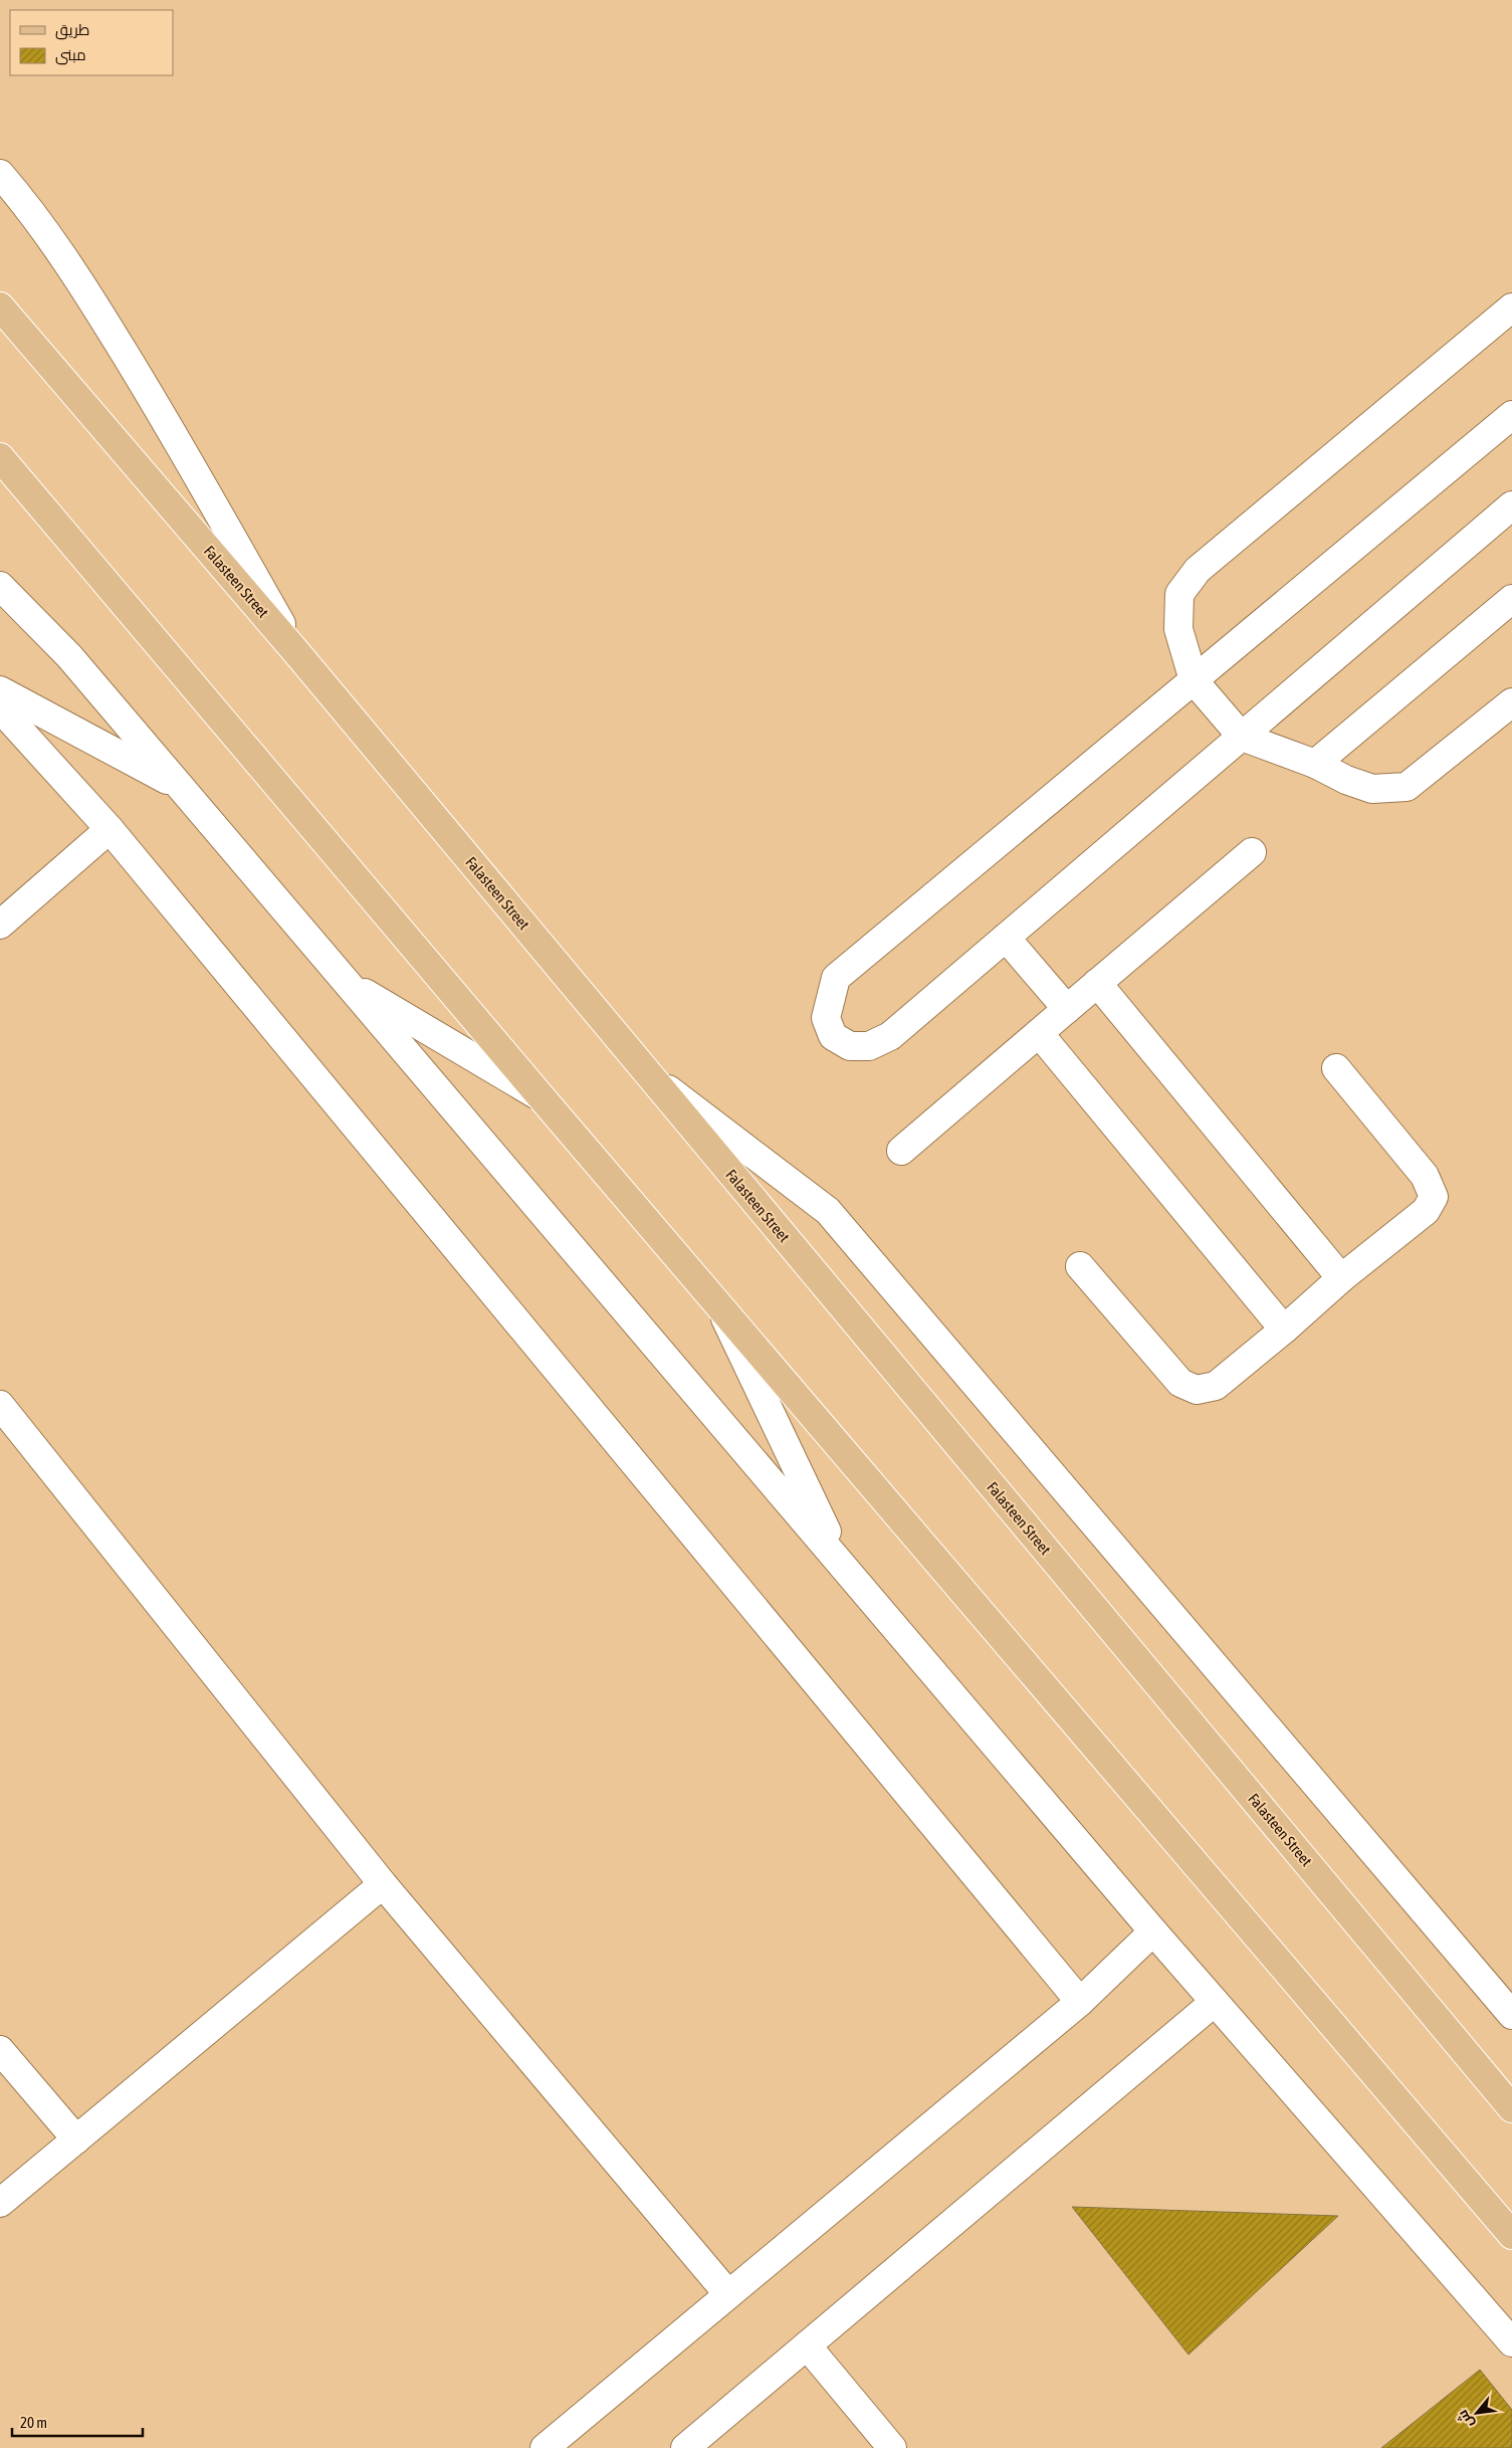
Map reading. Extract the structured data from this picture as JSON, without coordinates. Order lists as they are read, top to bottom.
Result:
{
  "streets": {
    "main road": ["Falasteen Street"]
  },
  "legend": ["طريق", "مبنى"],
  "scale_bar": "20 m",
  "north": "bottom left"
}
